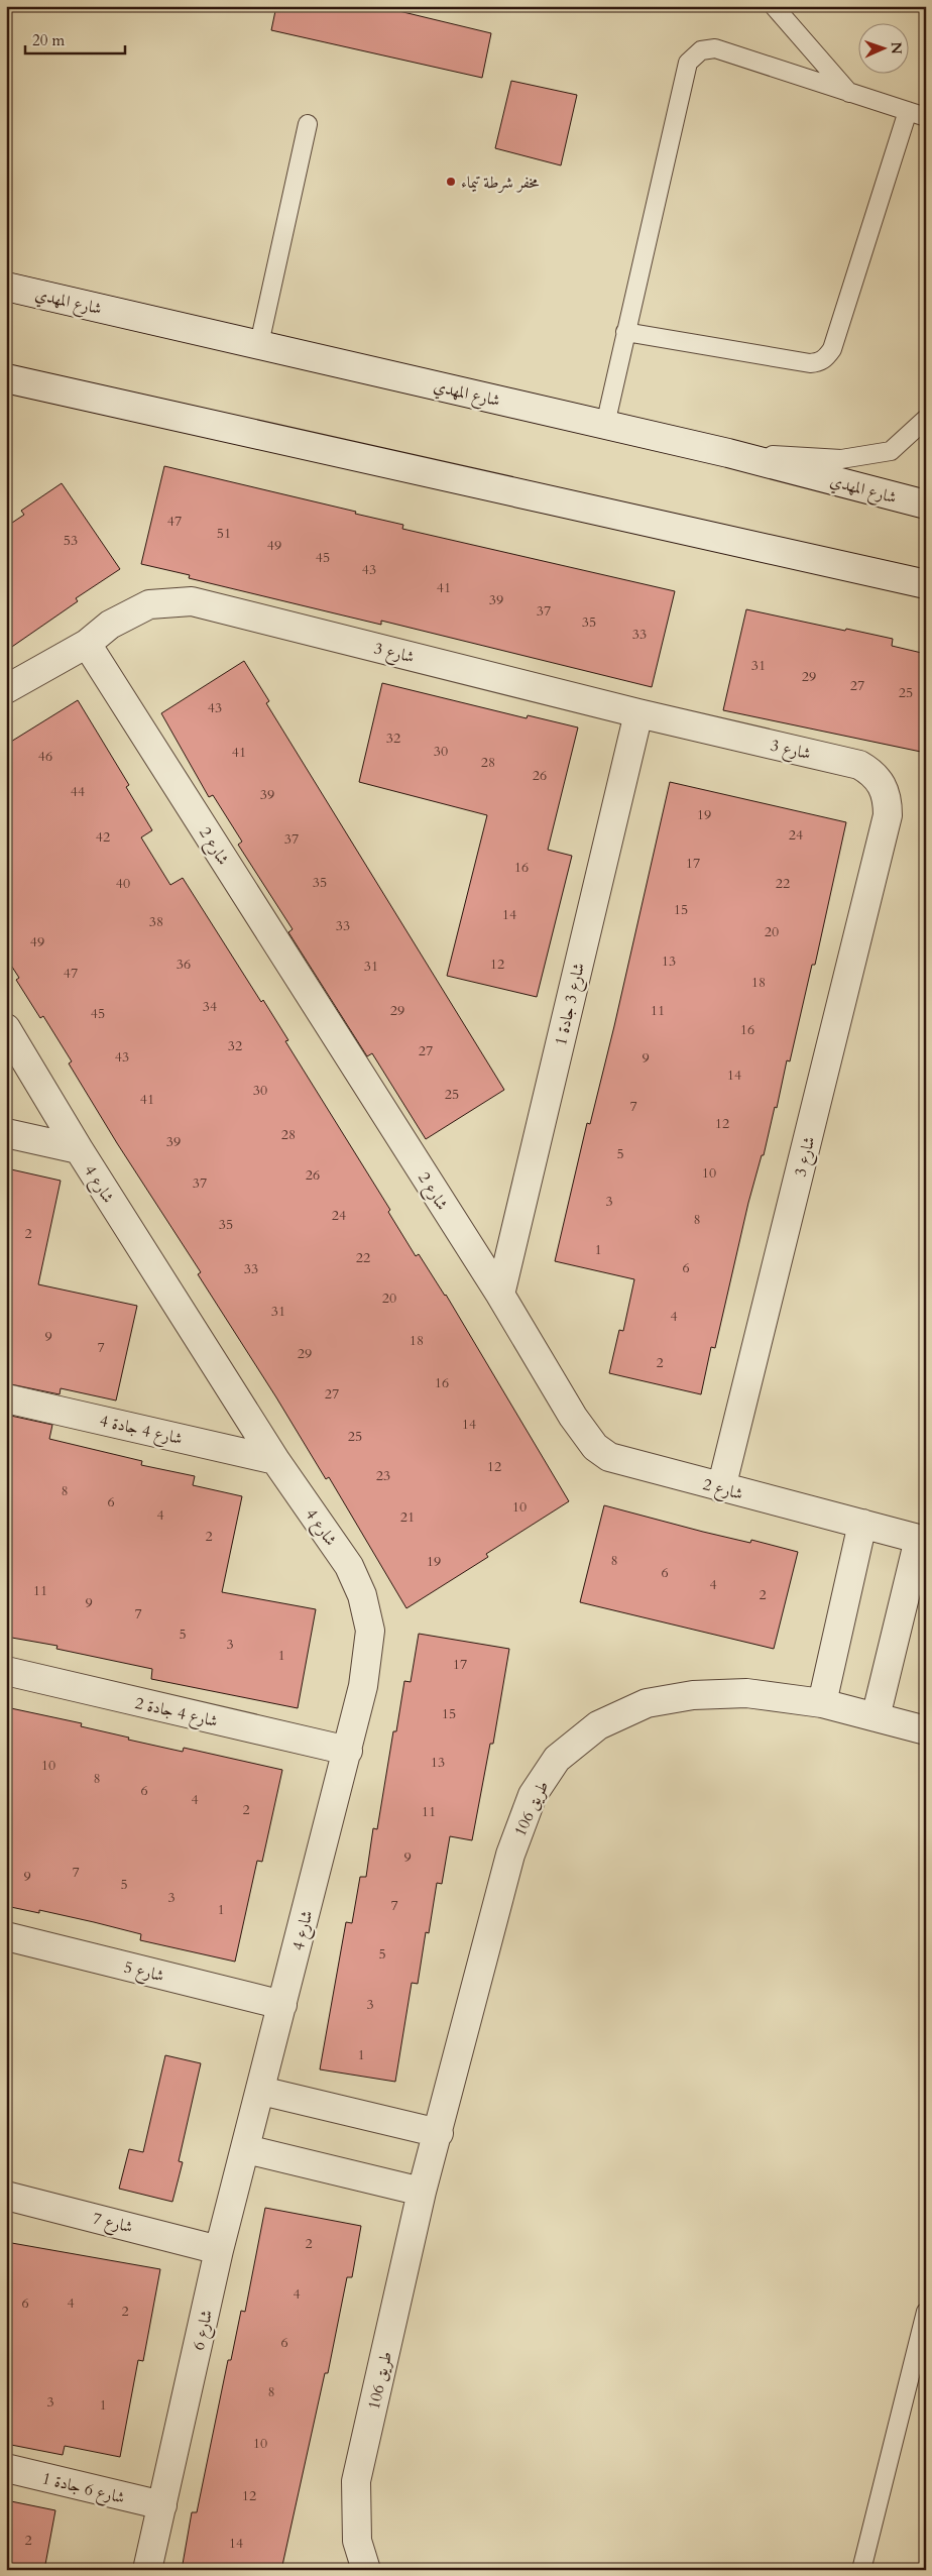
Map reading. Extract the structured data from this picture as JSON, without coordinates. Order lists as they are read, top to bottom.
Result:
{
  "streets": {
    "street": [
      "شارع المهدي",
      "شارع 3",
      "شارع 2",
      "شارع 3 جادة 1",
      "شارع 4",
      "شارع 4 جادة 4",
      "شارع 4 جادة 2",
      "طريق 106",
      "شارع 5",
      "شارع 7",
      "شارع 6",
      "شارع 6 جادة 1"
    ]
  },
  "crossings": [
    ["شارع 3", "شارع 2"],
    ["شارع 3", "شارع 3 جادة 1"],
    ["شارع 2", "شارع 3 جادة 1"],
    ["شارع 4", "شارع 4 جادة 4"],
    ["شارع 4", "شارع 4 جادة 2"],
    ["شارع 4", "شارع 5"],
    ["شارع 4", "شارع 6"],
    ["شارع 7", "شارع 6"],
    ["شارع 6", "شارع 6 جادة 1"]
  ],
  "places": ["مخفر شرطة تيماء"],
  "house_numbers": [
    "47",
    "51",
    "53",
    "49",
    "45",
    "43",
    "41",
    "39",
    "37",
    "35",
    "33",
    "31",
    "29",
    "27",
    "25",
    "43",
    "32",
    "30",
    "41",
    "46",
    "28",
    "26",
    "44",
    "39",
    "19",
    "24",
    "42",
    "37",
    "17",
    "16",
    "35",
    "40",
    "22",
    "15",
    "14",
    "38",
    "33",
    "20",
    "49",
    "13",
    "36",
    "12",
    "31",
    "47",
    "18",
    "34",
    "29",
    "11",
    "45",
    "16",
    "32",
    "27",
    "43",
    "9",
    "14",
    "30",
    "25",
    "41",
    "7",
    "12",
    "28",
    "39",
    "5",
    "10",
    "26",
    "37",
    "3",
    "24",
    "8",
    "35",
    "2",
    "1",
    "22",
    "6",
    "33",
    "20",
    "31",
    "4",
    "9",
    "18",
    "7",
    "29",
    "2",
    "16",
    "27",
    "14",
    "25",
    "12",
    "23",
    "8",
    "6",
    "10",
    "4",
    "21",
    "2",
    "8",
    "19",
    "6",
    "4",
    "11",
    "2",
    "9",
    "7",
    "5",
    "3",
    "1",
    "17",
    "15",
    "13",
    "10",
    "8",
    "6",
    "4",
    "2",
    "11",
    "9",
    "7",
    "9",
    "5",
    "3",
    "7",
    "1",
    "5",
    "3",
    "1",
    "2",
    "4",
    "6",
    "4",
    "2",
    "6",
    "8",
    "3",
    "1",
    "10",
    "12",
    "2",
    "14"
  ],
  "scale_bar": "20 m",
  "north": "right"
}
